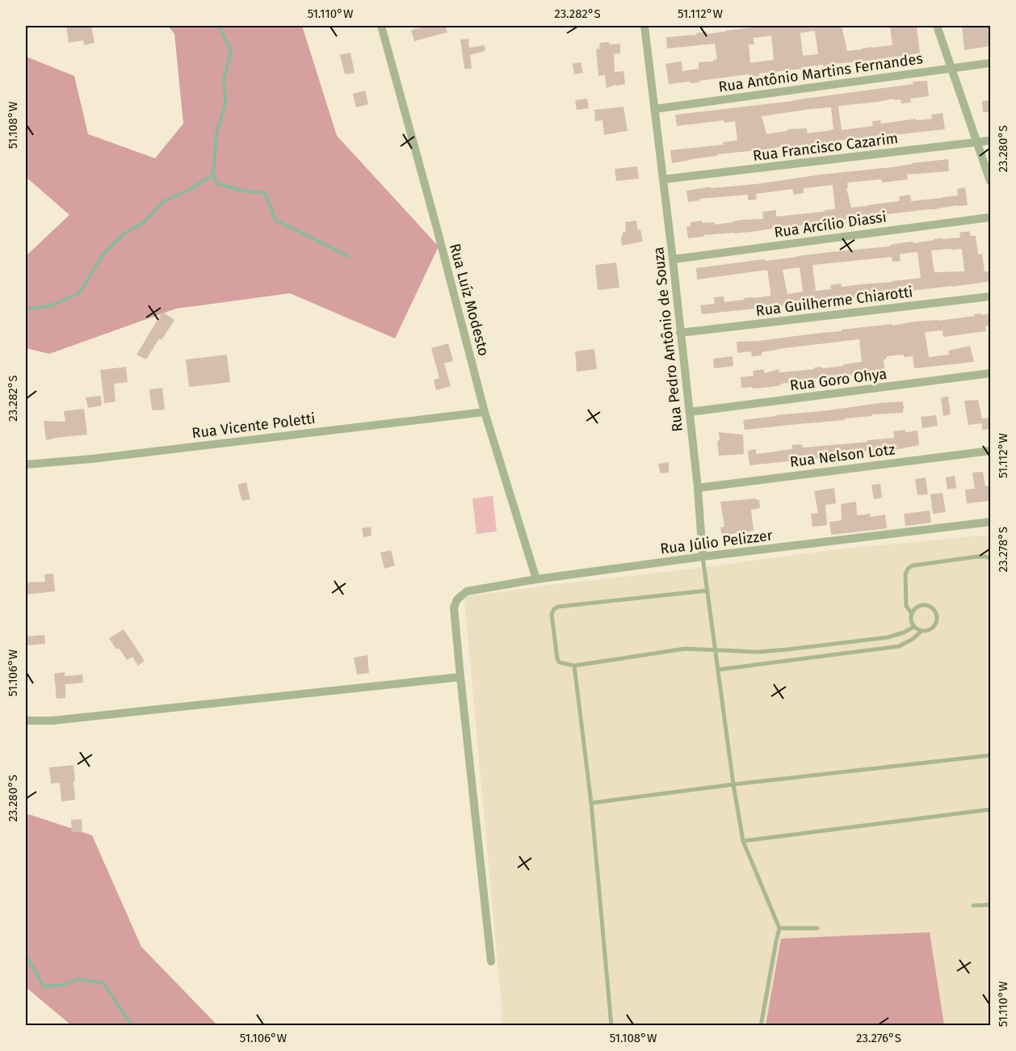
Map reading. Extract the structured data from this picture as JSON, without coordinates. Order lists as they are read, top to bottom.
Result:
{
  "streets": {
    "street": [
      "Rua Antônio Martins Fernandes",
      "Rua Francisco Cazarim",
      "Rua Arcílio Diassi",
      "Rua Luíz Modesto",
      "Rua Guilherme Chiarotti",
      "Rua Pedro Antônio de Souza",
      "Rua Goro Ohya",
      "Rua Vicente Poletti",
      "Rua Nelson Lotz",
      "Rua Júlio Pelizzer"
    ]
  },
  "crossings": [
    ["Rua Antônio Martins Fernandes", "Rua Pedro Antônio de Souza"],
    ["Rua Francisco Cazarim", "Rua Pedro Antônio de Souza"],
    ["Rua Arcílio Diassi", "Rua Pedro Antônio de Souza"],
    ["Rua Luíz Modesto", "Rua Vicente Poletti"],
    ["Rua Luíz Modesto", "Rua Júlio Pelizzer"],
    ["Rua Guilherme Chiarotti", "Rua Pedro Antônio de Souza"],
    ["Rua Pedro Antônio de Souza", "Rua Goro Ohya"],
    ["Rua Pedro Antônio de Souza", "Rua Nelson Lotz"],
    ["Rua Pedro Antônio de Souza", "Rua Júlio Pelizzer"]
  ],
  "coordinates": [
    "51.110°W",
    "23.282°S",
    "51.112°W",
    "51.108°W",
    "23.280°S",
    "23.278°S",
    "51.106°W",
    "23.276°S"
  ]
}
